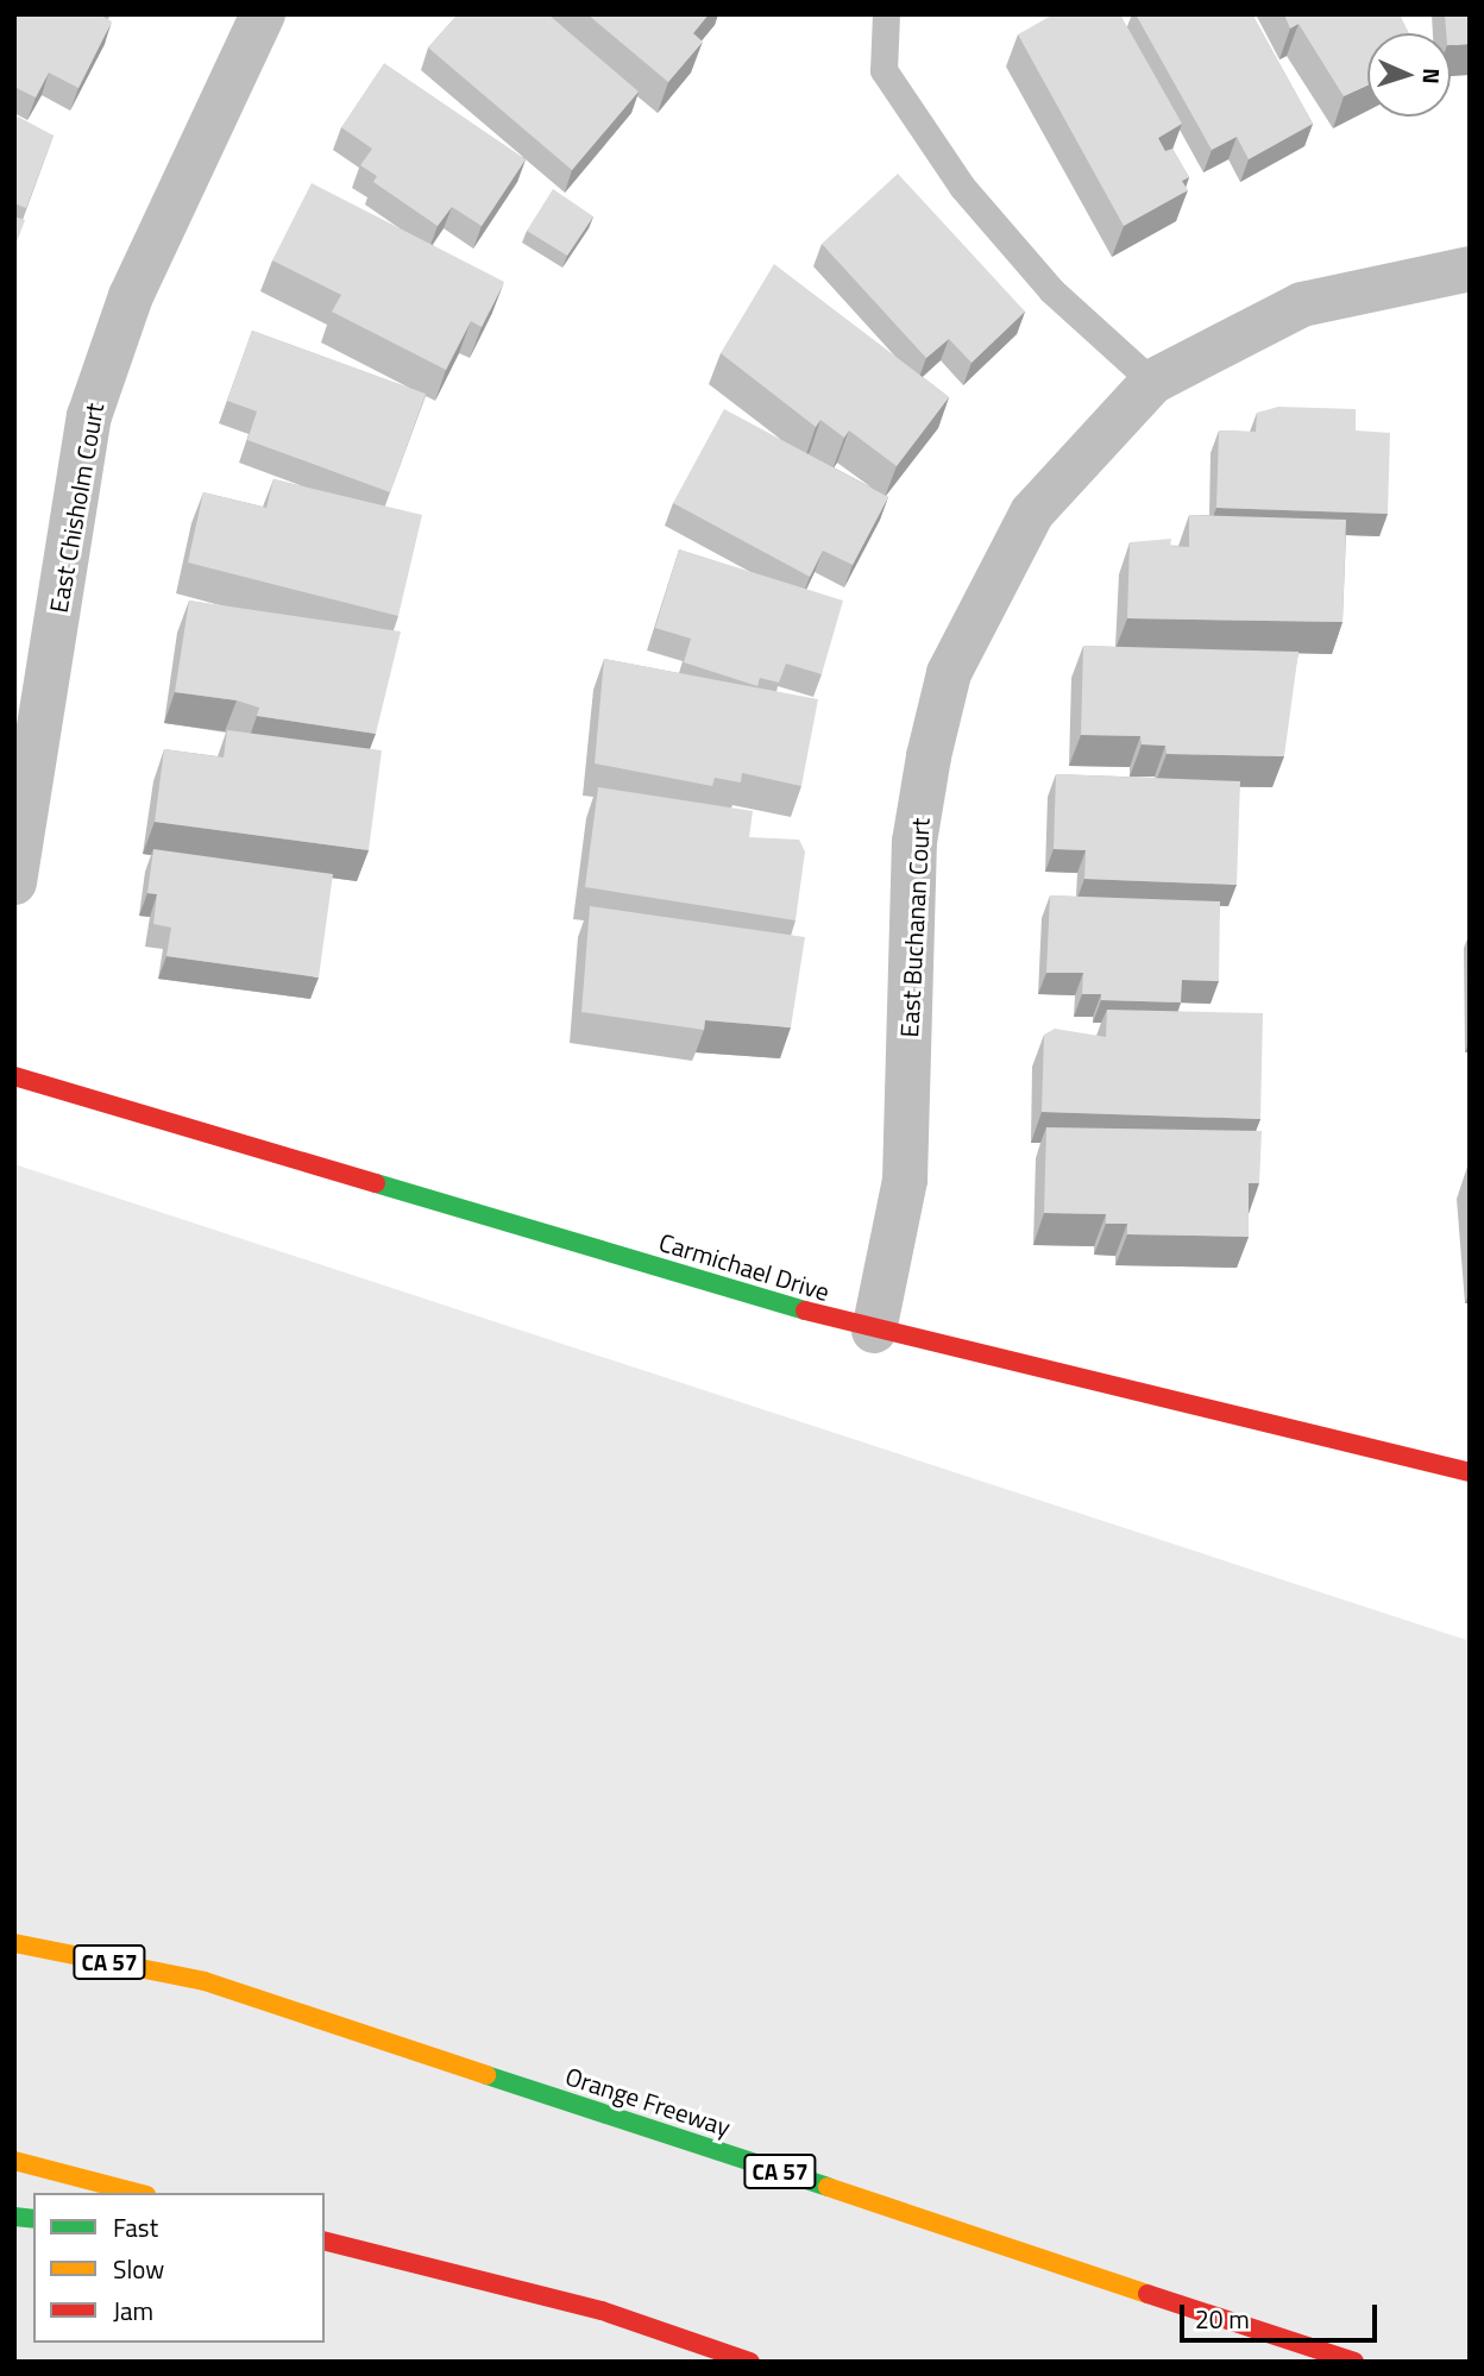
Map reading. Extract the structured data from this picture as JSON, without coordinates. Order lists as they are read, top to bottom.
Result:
{
  "streets": {
    "main road": ["Carmichael Drive", "CA 57", "Orange Freeway"],
    "street": ["East Chisholm Court", "East Buchanan Court"]
  },
  "crossings": [
    ["East Buchanan Court", "Carmichael Drive"]
  ],
  "legend": ["Fast", "Slow", "Jam"],
  "scale_bar": "20 m",
  "north": "right"
}
